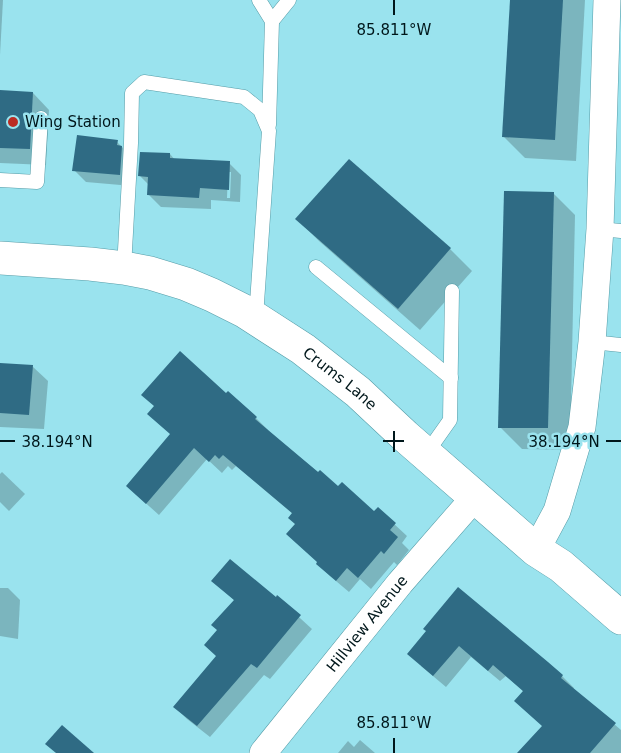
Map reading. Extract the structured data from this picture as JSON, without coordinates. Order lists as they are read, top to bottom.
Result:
{
  "streets": {
    "main road": ["Crums Lane"],
    "street": ["Hillview Avenue"]
  },
  "crossings": [
    ["Crums Lane", "Hillview Avenue"]
  ],
  "places": ["Wing Station"],
  "coordinates": ["85.811°W", "38.194°N"]
}
